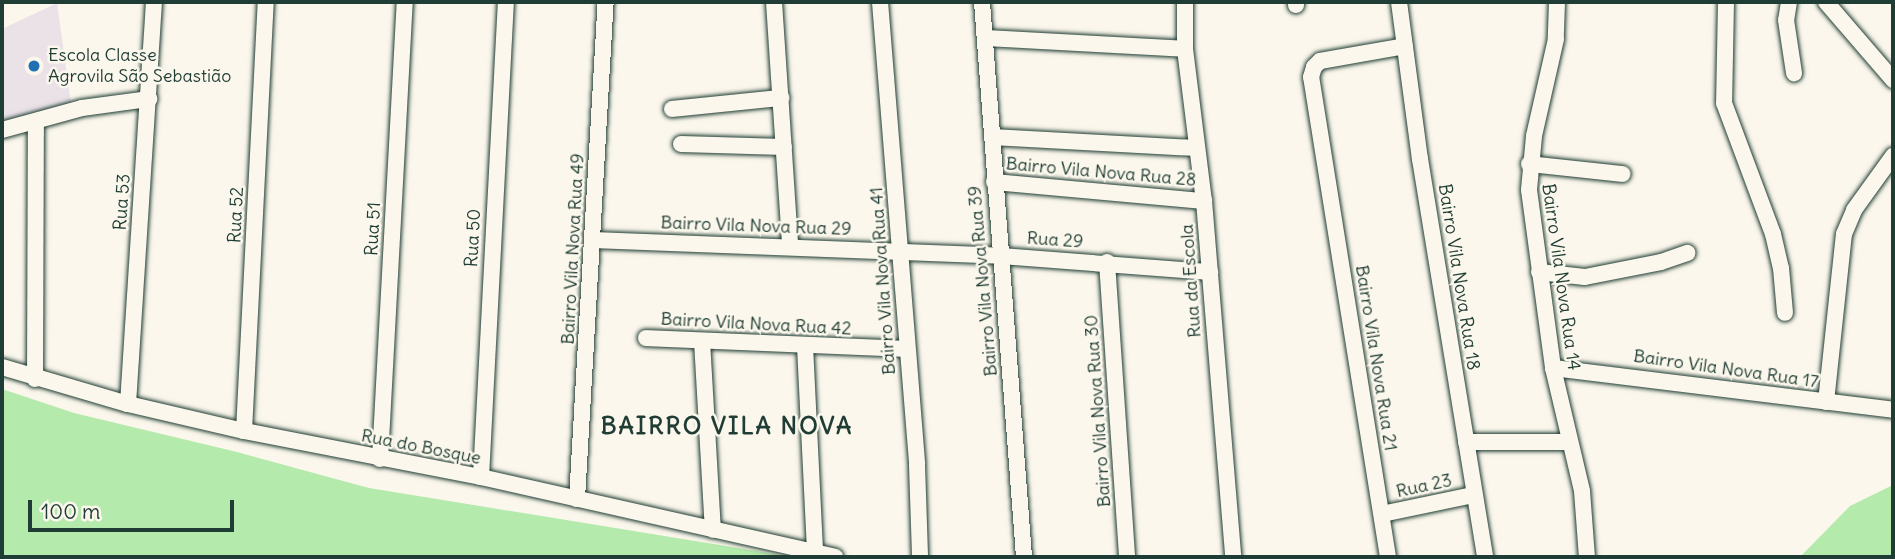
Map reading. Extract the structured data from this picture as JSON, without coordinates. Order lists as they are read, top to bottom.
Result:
{
  "streets": {
    "street": [
      "Bairro Vila Nova Rua 28",
      "Rua 53",
      "Rua 52",
      "Bairro Vila Nova Rua 29",
      "Rua 51",
      "Rua 50",
      "Rua 29",
      "Bairro Vila Nova Rua 49",
      "Bairro Vila Nova Rua 18",
      "Bairro Vila Nova Rua 14",
      "Bairro Vila Nova Rua 41",
      "Bairro Vila Nova Rua 39",
      "Rua da Escola",
      "Bairro Vila Nova Rua 42",
      "Bairro Vila Nova Rua 21",
      "Bairro Vila Nova Rua 17",
      "Bairro Vila Nova Rua 30",
      "Rua do Bosque",
      "Rua 23"
    ]
  },
  "crossings": [
    ["Bairro Vila Nova Rua 28", "Bairro Vila Nova Rua 39"],
    ["Bairro Vila Nova Rua 28", "Rua da Escola"],
    ["Rua 53", "Rua do Bosque"],
    ["Rua 52", "Rua do Bosque"],
    ["Bairro Vila Nova Rua 29", "Rua 29"],
    ["Bairro Vila Nova Rua 29", "Bairro Vila Nova Rua 49"],
    ["Bairro Vila Nova Rua 29", "Bairro Vila Nova Rua 41"],
    ["Bairro Vila Nova Rua 29", "Bairro Vila Nova Rua 39"],
    ["Rua 51", "Rua do Bosque"],
    ["Rua 50", "Rua do Bosque"],
    ["Rua 29", "Bairro Vila Nova Rua 39"],
    ["Rua 29", "Bairro Vila Nova Rua 30"],
    ["Bairro Vila Nova Rua 49", "Rua do Bosque"],
    ["Bairro Vila Nova Rua 18", "Bairro Vila Nova Rua 21"],
    ["Bairro Vila Nova Rua 18", "Rua 23"],
    ["Bairro Vila Nova Rua 14", "Bairro Vila Nova Rua 17"],
    ["Bairro Vila Nova Rua 41", "Bairro Vila Nova Rua 42"],
    ["Bairro Vila Nova Rua 21", "Rua 23"]
  ],
  "districts": ["BAIRRO VILA NOVA"],
  "places": ["Escola Classe Agrovila São Sebastião"],
  "scale_bar": "100 m"
}
